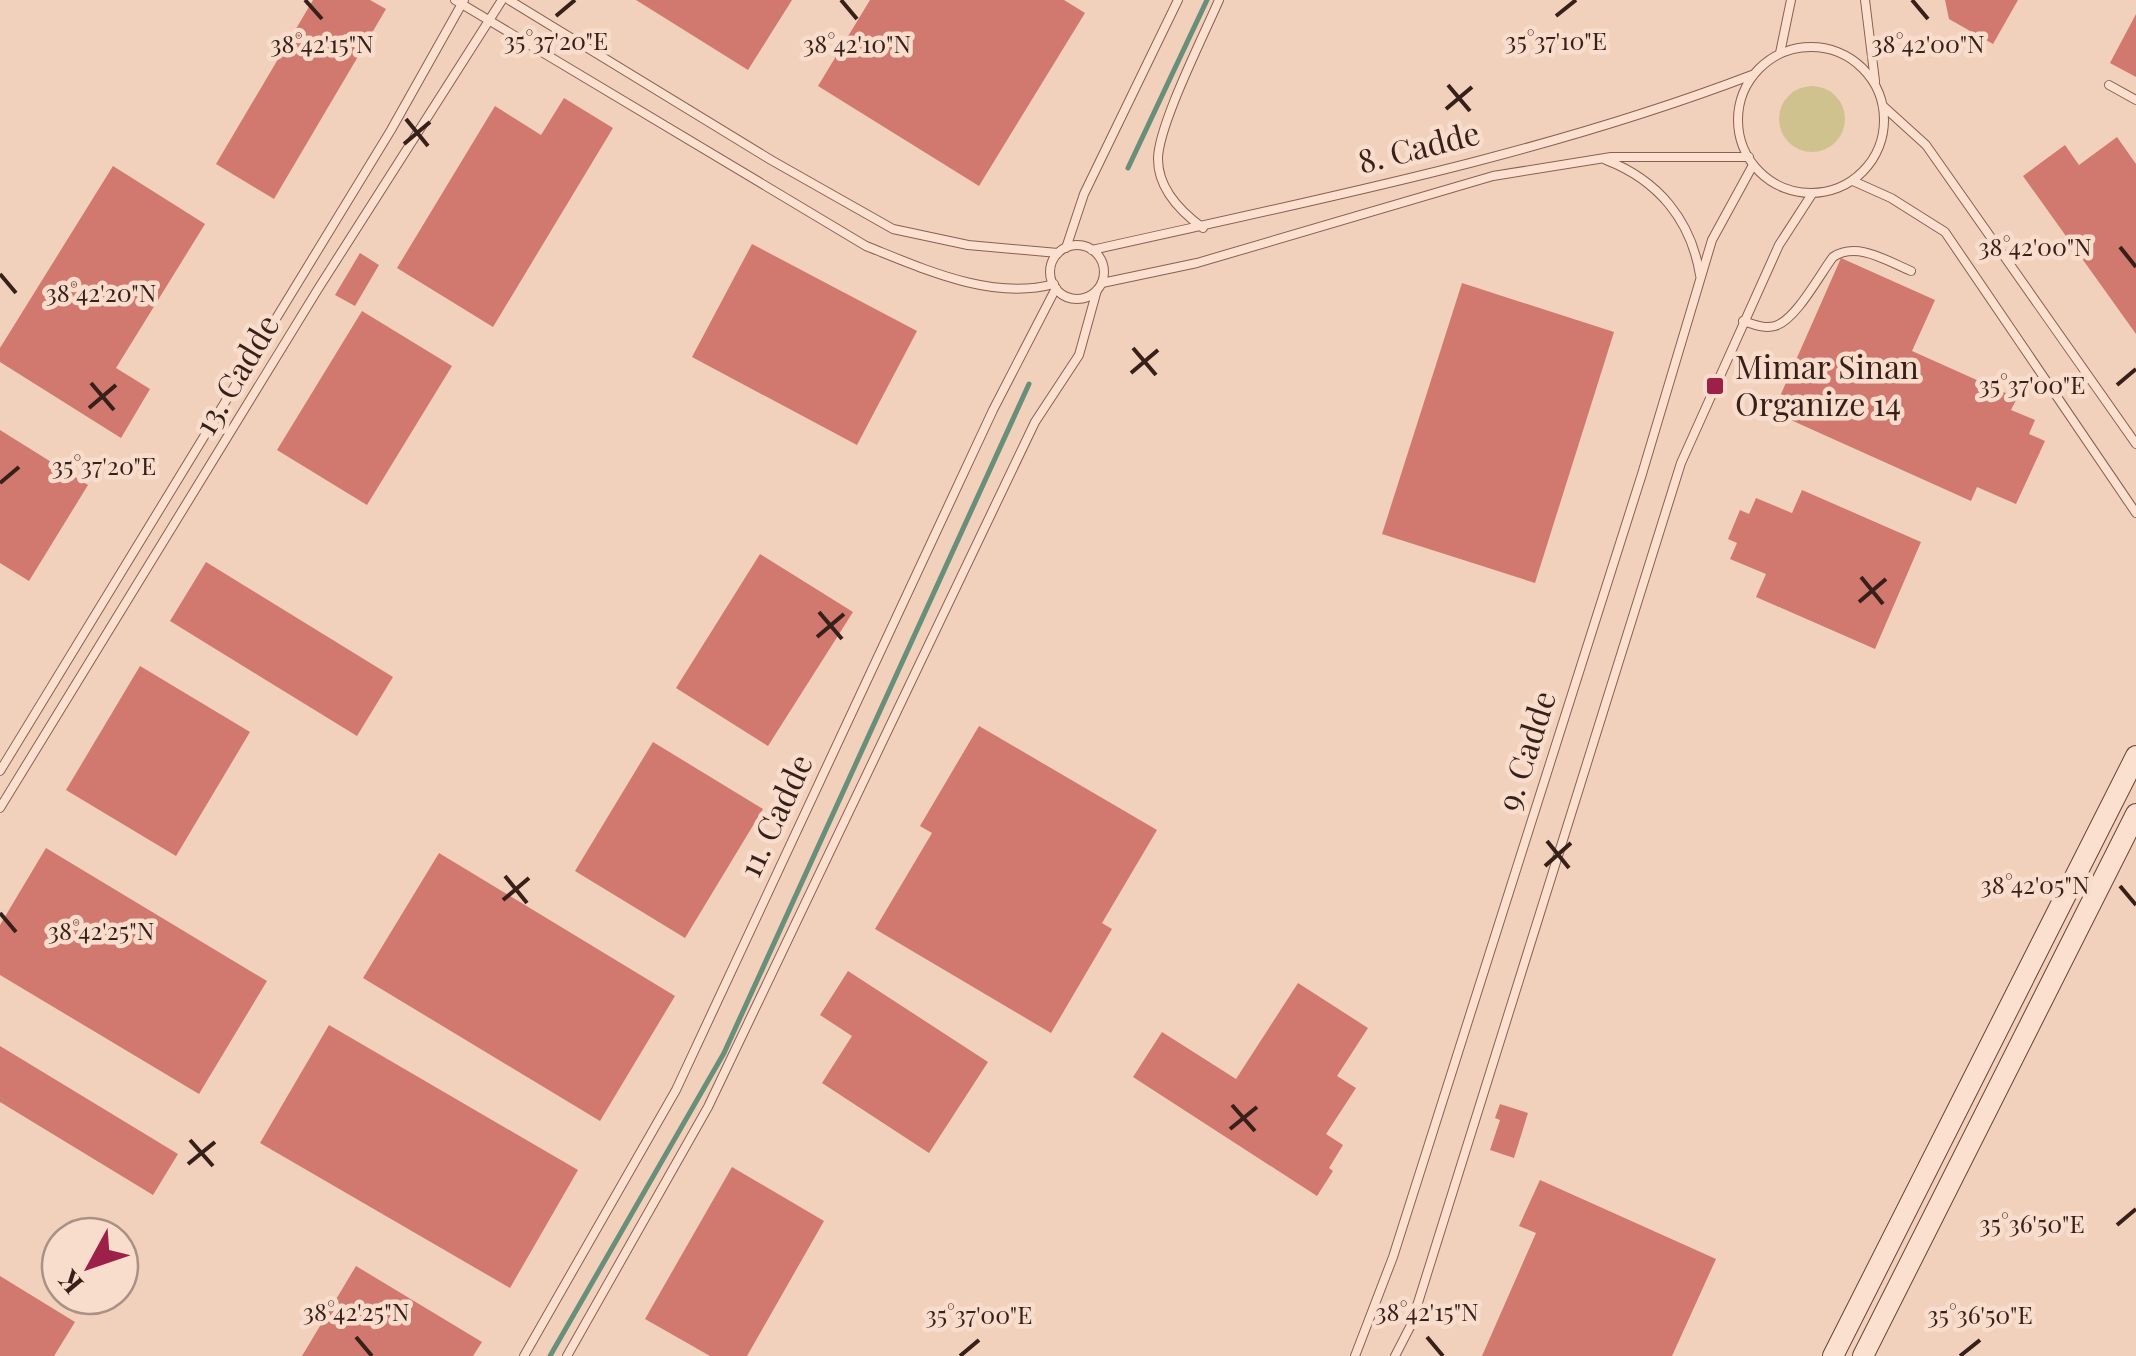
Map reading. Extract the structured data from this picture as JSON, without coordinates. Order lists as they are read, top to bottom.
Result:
{
  "streets": {
    "lane": [
      "8. Cadde",
      "13. Cadde",
      "9. Cadde",
      "11. Cadde"
    ]
  },
  "crossings": [
    ["8. Cadde", "9. Cadde"],
    ["8. Cadde", "11. Cadde"]
  ],
  "places": {
    "transit": ["Mimar Sinan Organize 14"]
  },
  "north": "bottom left",
  "coordinates": [
    "35°37'20\"E",
    "35°37'10\"E",
    "38°42'00\"N",
    "38°42'15\"N",
    "38°42'10\"N",
    "38°42'20\"N",
    "35°37'00\"E",
    "38°42'05\"N",
    "38°42'25\"N",
    "35°36'50\"E"
  ]
}
